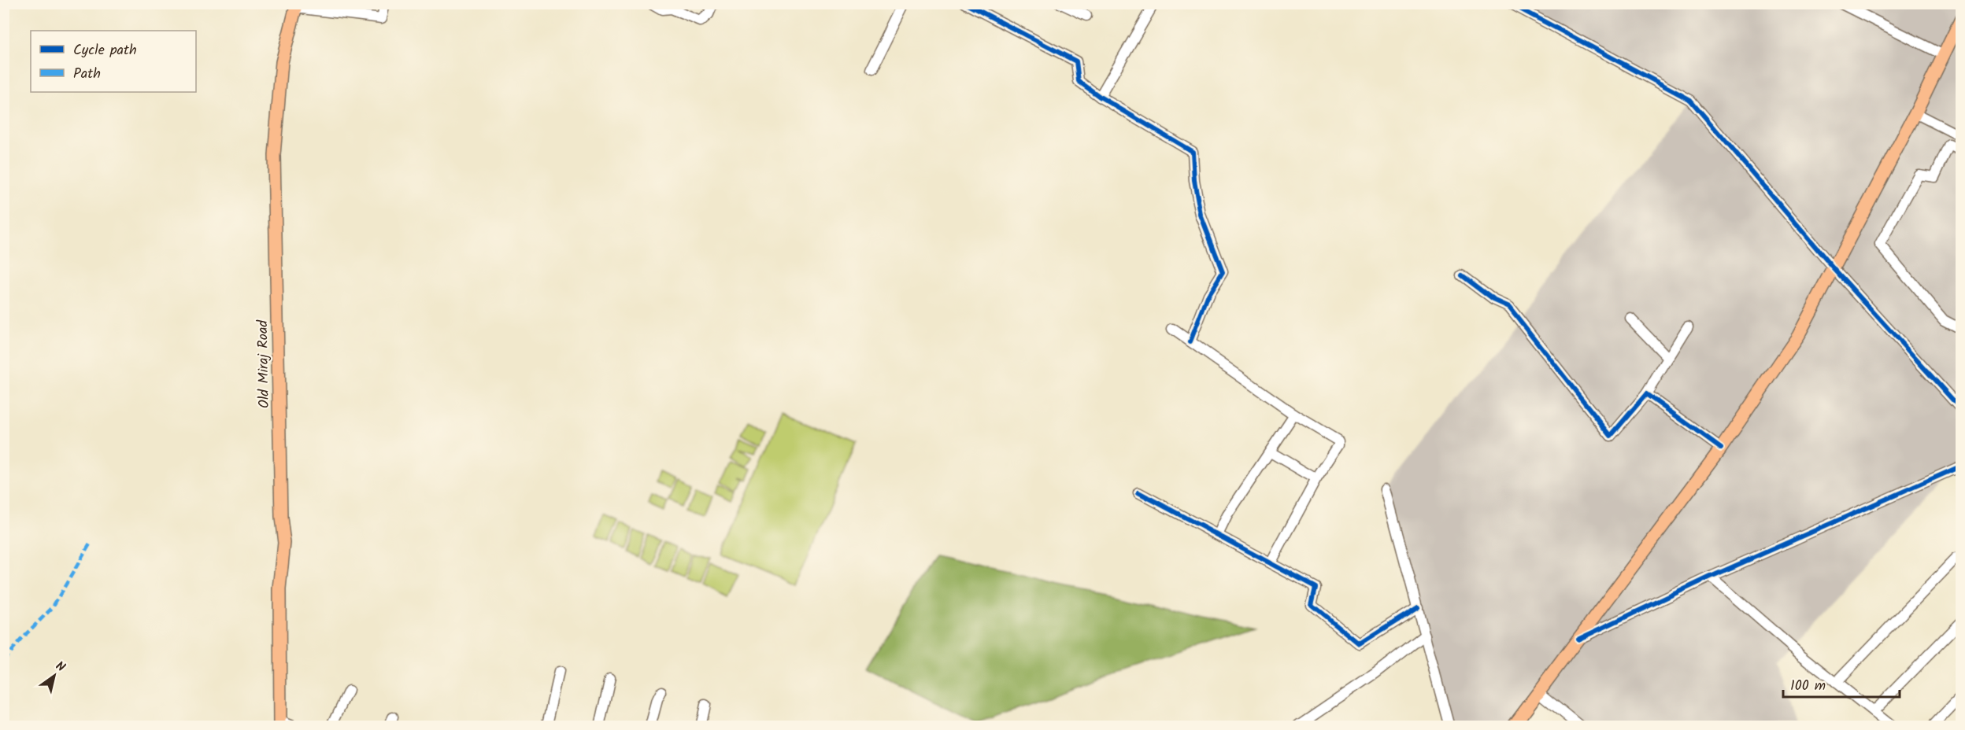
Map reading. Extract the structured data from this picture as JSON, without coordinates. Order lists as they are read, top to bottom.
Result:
{
  "streets": {
    "main road": ["Old Miraj Road"]
  },
  "legend": ["Cycle path", "Path"],
  "scale_bar": "100 m",
  "north": "top right"
}
